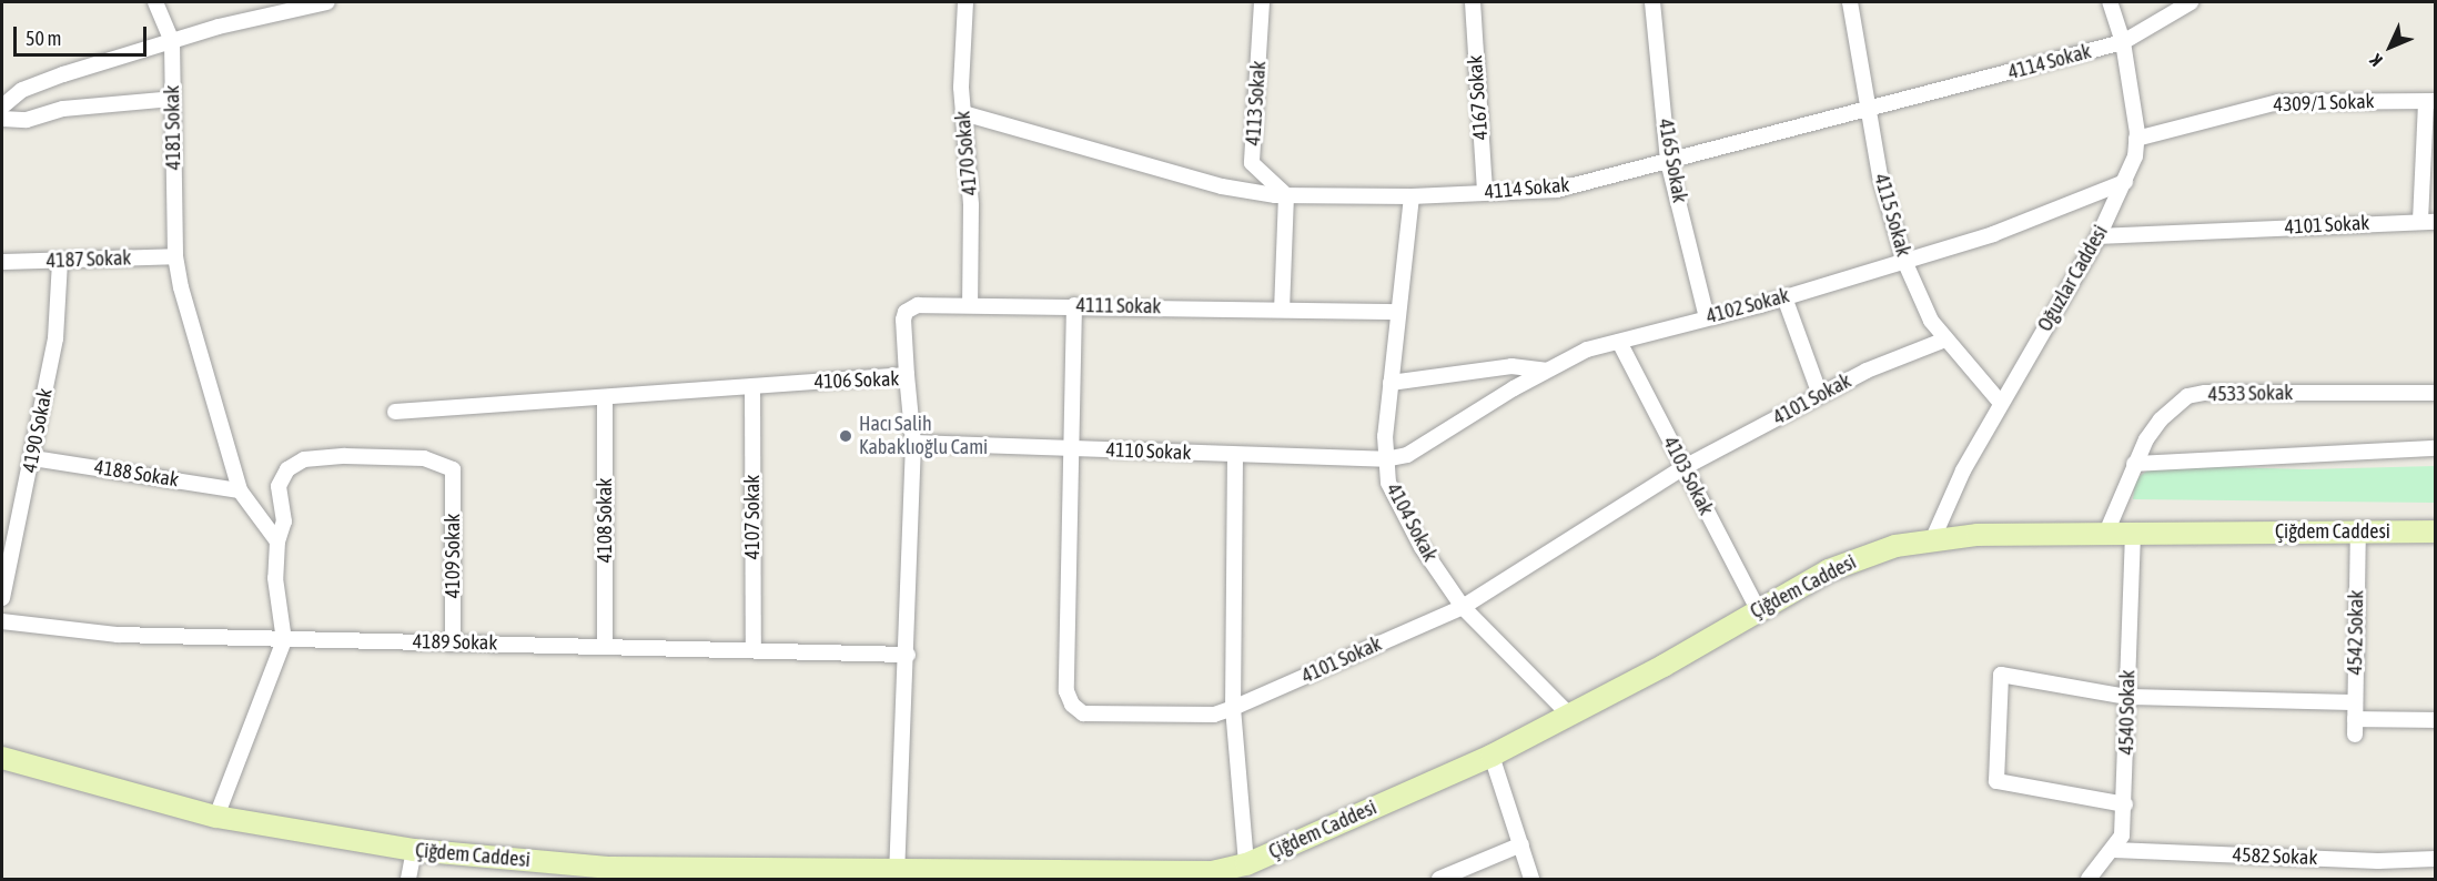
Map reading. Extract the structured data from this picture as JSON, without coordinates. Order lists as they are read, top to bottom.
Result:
{
  "streets": {
    "street": [
      "4114 Sokak",
      "4167 Sokak",
      "4113 Sokak",
      "4309/1 Sokak",
      "4181 Sokak",
      "4170 Sokak",
      "4165 Sokak",
      "4115 Sokak",
      "4101 Sokak",
      "4187 Sokak",
      "Oğuzlar Caddesi",
      "4111 Sokak",
      "4102 Sokak",
      "4106 Sokak",
      "4533 Sokak",
      "4190 Sokak",
      "4110 Sokak",
      "4188 Sokak",
      "4103 Sokak",
      "4107 Sokak",
      "4108 Sokak",
      "4104 Sokak",
      "Çiğdem Caddesi",
      "4109 Sokak",
      "4542 Sokak",
      "4189 Sokak",
      "4540 Sokak",
      "4582 Sokak"
    ]
  },
  "crossings": [
    ["4114 Sokak", "4167 Sokak"],
    ["4114 Sokak", "4113 Sokak"],
    ["4114 Sokak", "4170 Sokak"],
    ["4114 Sokak", "4165 Sokak"],
    ["4114 Sokak", "4115 Sokak"],
    ["4114 Sokak", "Oğuzlar Caddesi"],
    ["4114 Sokak", "4104 Sokak"],
    ["4309/1 Sokak", "Oğuzlar Caddesi"],
    ["4181 Sokak", "4187 Sokak"],
    ["4181 Sokak", "4188 Sokak"],
    ["4170 Sokak", "4111 Sokak"],
    ["4165 Sokak", "4102 Sokak"],
    ["4115 Sokak", "4101 Sokak"],
    ["4115 Sokak", "Oğuzlar Caddesi"],
    ["4115 Sokak", "4102 Sokak"],
    ["4101 Sokak", "Oğuzlar Caddesi"],
    ["4101 Sokak", "4111 Sokak"],
    ["4101 Sokak", "4110 Sokak"],
    ["4101 Sokak", "4103 Sokak"],
    ["4101 Sokak", "4104 Sokak"],
    ["4187 Sokak", "4190 Sokak"],
    ["Oğuzlar Caddesi", "4102 Sokak"],
    ["Oğuzlar Caddesi", "Çiğdem Caddesi"],
    ["4111 Sokak", "4106 Sokak"],
    ["4111 Sokak", "4104 Sokak"],
    ["4102 Sokak", "4110 Sokak"],
    ["4102 Sokak", "4103 Sokak"],
    ["4102 Sokak", "4104 Sokak"],
    ["4106 Sokak", "4110 Sokak"],
    ["4106 Sokak", "4107 Sokak"],
    ["4106 Sokak", "4108 Sokak"],
    ["4106 Sokak", "Çiğdem Caddesi"],
    ["4106 Sokak", "4189 Sokak"],
    ["4533 Sokak", "Çiğdem Caddesi"],
    ["4190 Sokak", "4188 Sokak"],
    ["4110 Sokak", "4104 Sokak"],
    ["4103 Sokak", "Çiğdem Caddesi"],
    ["4107 Sokak", "4189 Sokak"],
    ["4108 Sokak", "4189 Sokak"],
    ["4104 Sokak", "Çiğdem Caddesi"],
    ["Çiğdem Caddesi", "4542 Sokak"],
    ["Çiğdem Caddesi", "4540 Sokak"],
    ["4109 Sokak", "4189 Sokak"],
    ["4540 Sokak", "4582 Sokak"]
  ],
  "places": ["Hacı Salih Kabaklıoğlu Cami"],
  "scale_bar": "50 m",
  "north": "bottom left"
}
